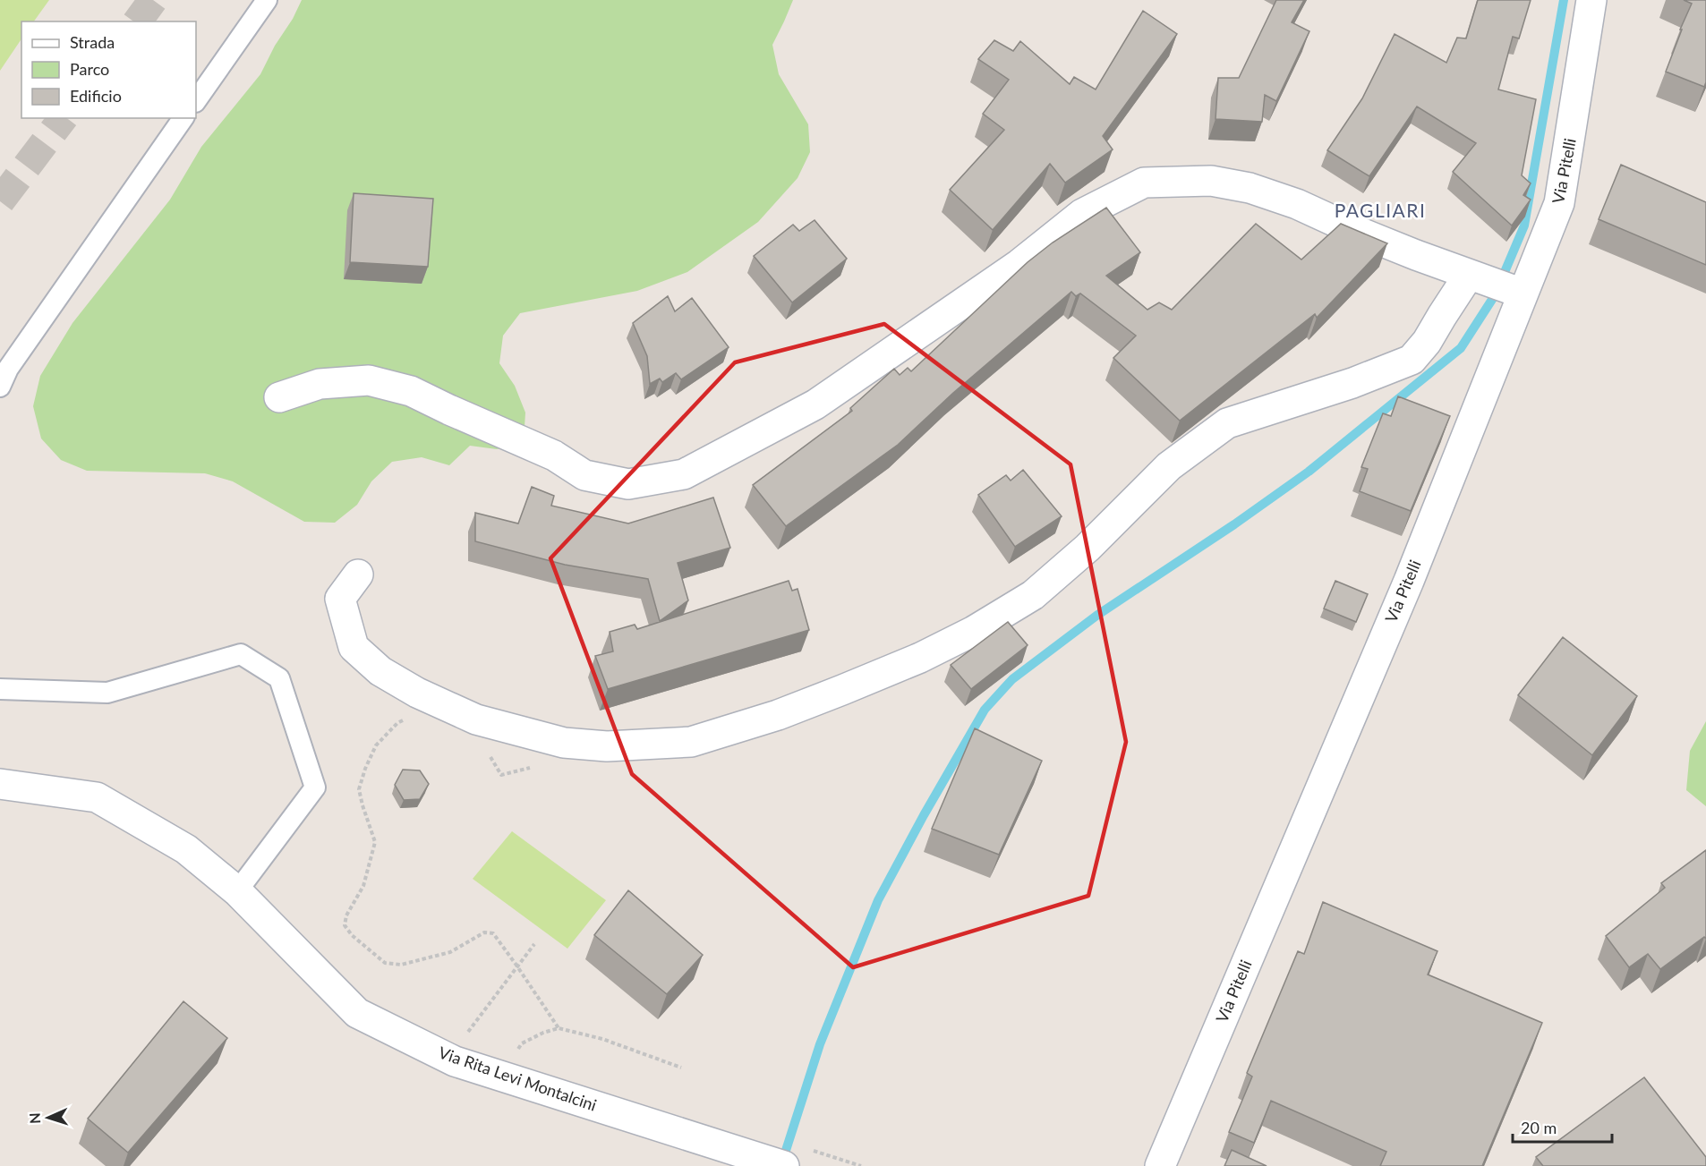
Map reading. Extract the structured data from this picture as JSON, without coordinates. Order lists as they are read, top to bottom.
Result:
{
  "streets": {
    "street": ["Via Pitelli", "Via Rita Levi Montalcini"]
  },
  "districts": ["PAGLIARI"],
  "legend": ["Strada", "Parco", "Edificio"],
  "scale_bar": "20 m",
  "north": "left"
}
